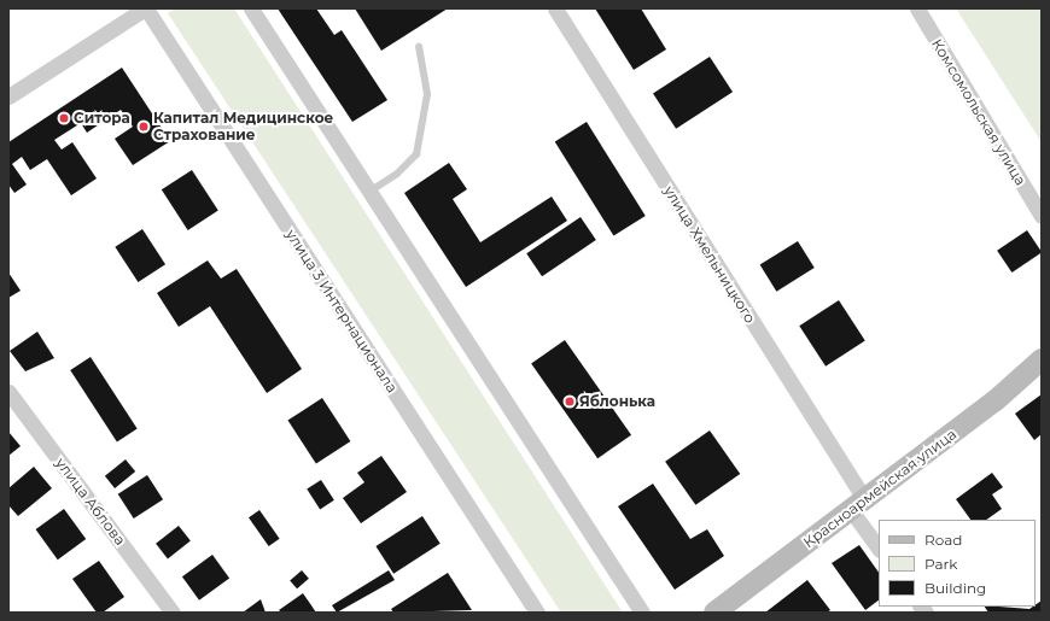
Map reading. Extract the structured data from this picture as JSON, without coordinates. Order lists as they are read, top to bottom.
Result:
{
  "streets": {
    "main road": ["Красноармейская улица"],
    "street": [
      "Комсомольская улица",
      "улица Хмельницкого",
      "улица 3 Интернационала",
      "улица Аблова"
    ]
  },
  "crossings": [
    ["улица Хмельницкого", "Красноармейская улица"]
  ],
  "places": ["Ситора", "Капитал Медицинское Страхование", "Яблонька"],
  "legend": ["Road", "Park", "Building"]
}
